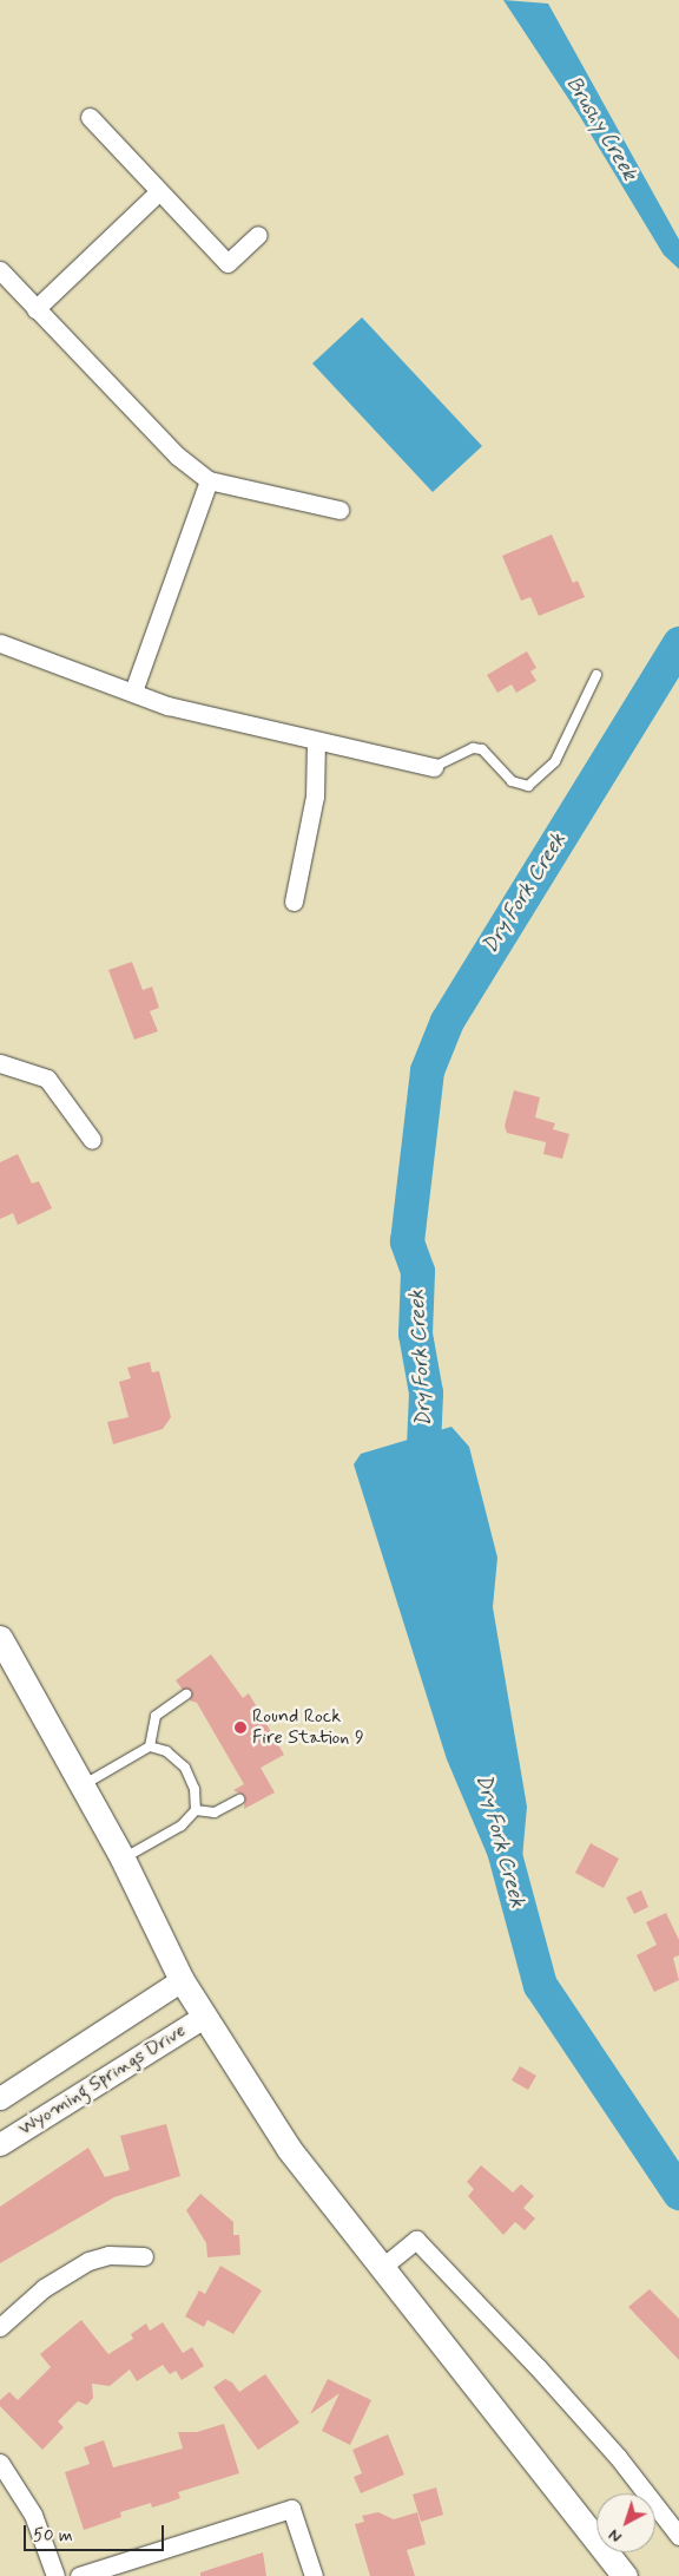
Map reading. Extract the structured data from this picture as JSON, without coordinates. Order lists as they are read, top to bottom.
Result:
{
  "streets": {
    "street": ["Wyoming Springs Drive"]
  },
  "water": ["Brushy Creek", "Dry Fork Creek"],
  "places": ["Round Rock Fire Station 9"],
  "scale_bar": "50 m",
  "north": "bottom left"
}
